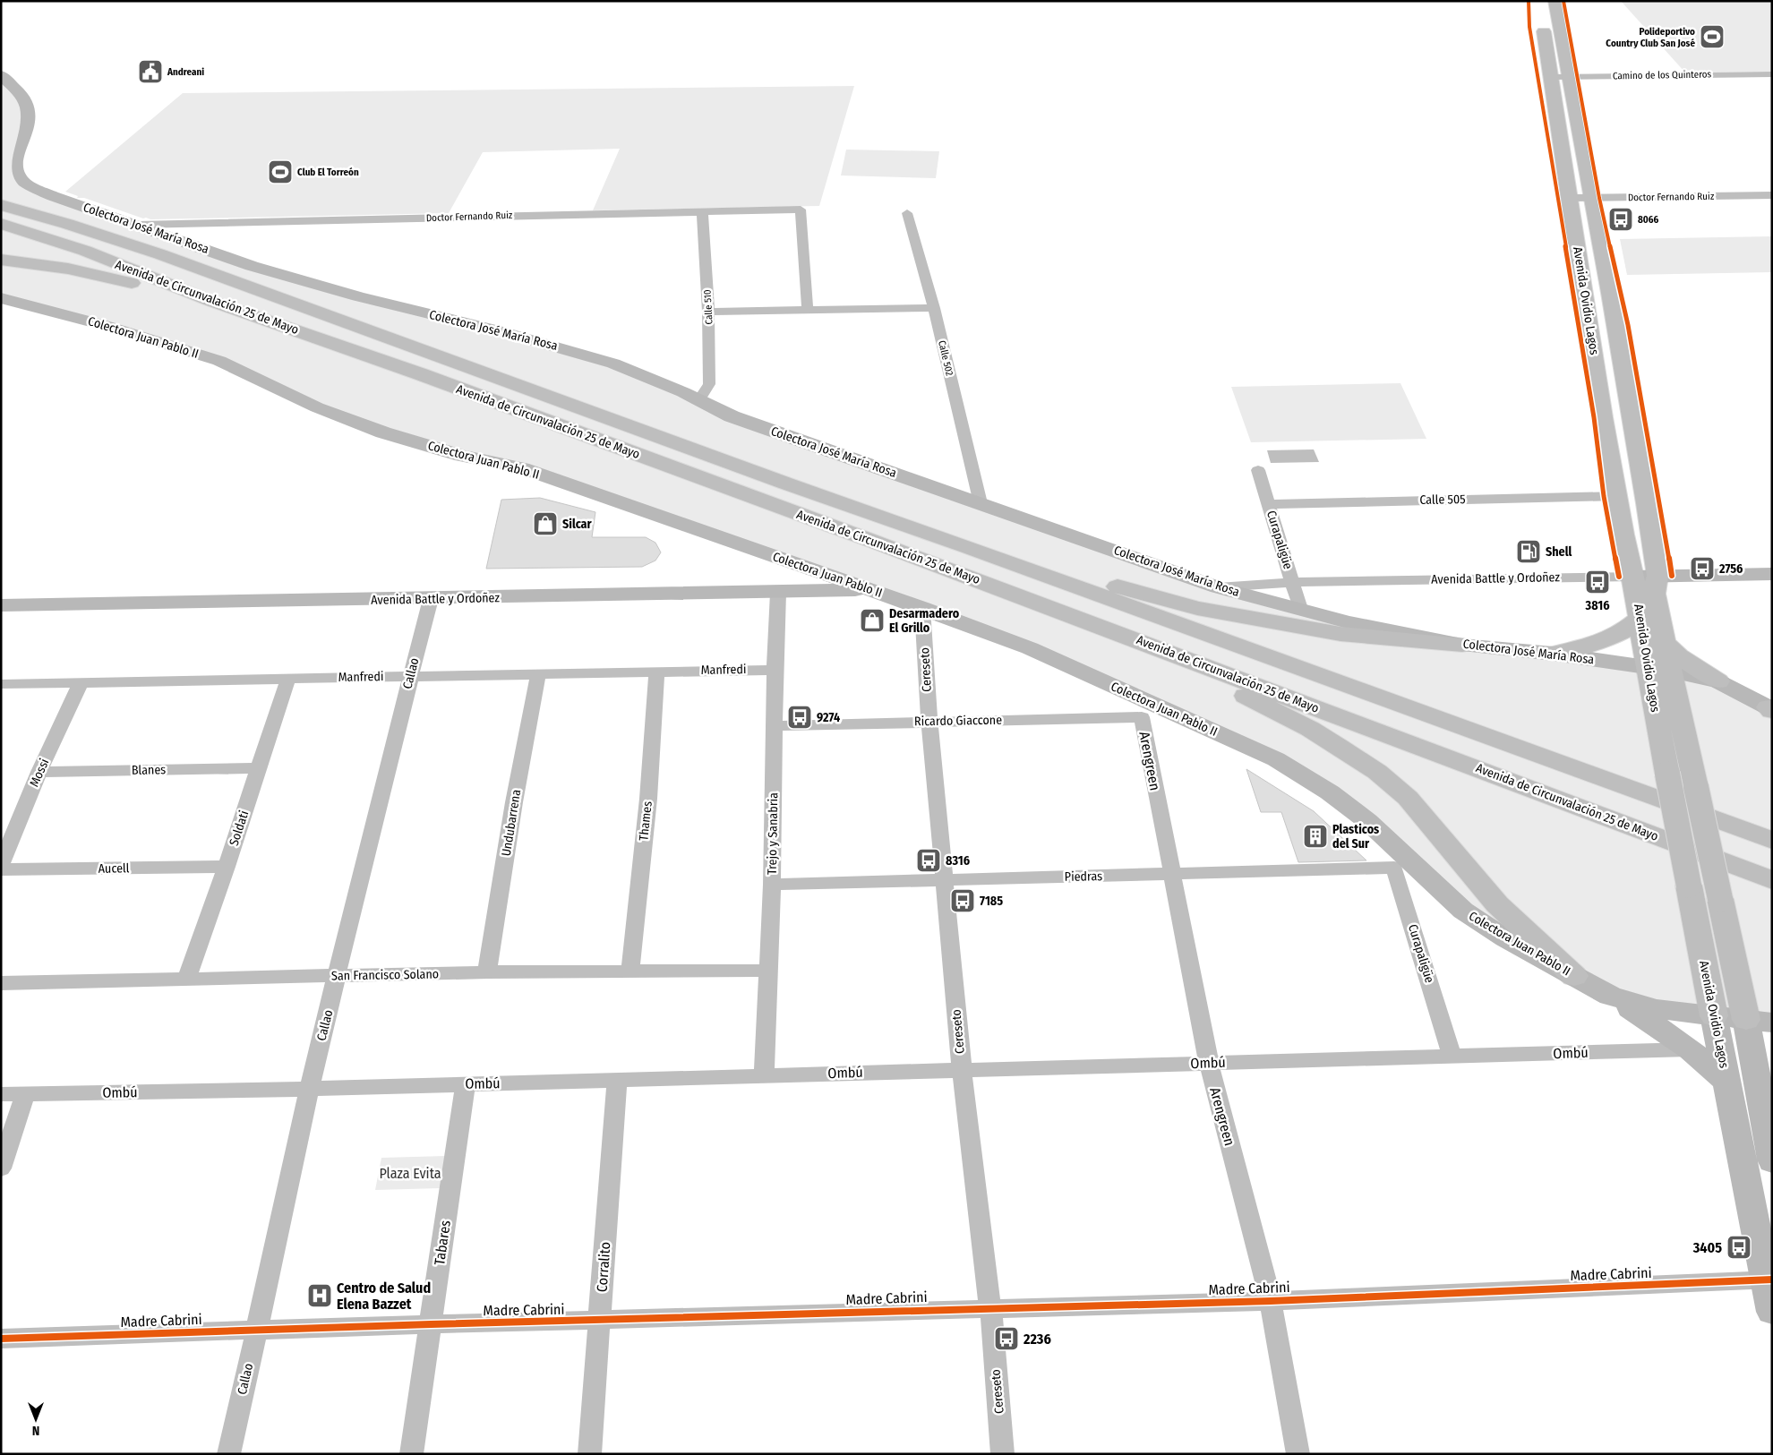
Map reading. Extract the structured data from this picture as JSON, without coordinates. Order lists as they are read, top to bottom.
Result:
{
  "streets": {
    "main road": [
      "Colectora José María Rosa",
      "Avenida de Circunvalación 25 de Mayo",
      "Avenida Ovidio Lagos",
      "Colectora Juan Pablo II",
      "Avenida Battle y Ordoñez"
    ],
    "street": [
      "Camino de los Quinteros",
      "Doctor Fernando Ruiz",
      "Calle 510",
      "Calle 502",
      "Calle 505",
      "Curapaligüe",
      "Manfredi",
      "Cereseto",
      "Callao",
      "Ricardo Giaccone",
      "Arengreen",
      "Blanes",
      "Mossi",
      "Thames",
      "Undubarrena",
      "Soldati",
      "Trejo y Sanabria",
      "Aucell",
      "Piedras",
      "San Francisco Solano",
      "Ombú",
      "Tabares",
      "Corralito",
      "Madre Cabrini"
    ]
  },
  "crossings": [
    ["Camino de los Quinteros", "Avenida Ovidio Lagos"],
    ["Doctor Fernando Ruiz", "Colectora José María Rosa"],
    ["Doctor Fernando Ruiz", "Avenida Ovidio Lagos"],
    ["Doctor Fernando Ruiz", "Calle 510"],
    ["Colectora José María Rosa", "Avenida Ovidio Lagos"],
    ["Colectora José María Rosa", "Calle 510"],
    ["Colectora José María Rosa", "Calle 502"],
    ["Colectora José María Rosa", "Curapaligüe"],
    ["Colectora José María Rosa", "Avenida Battle y Ordoñez"],
    ["Avenida Ovidio Lagos", "Colectora Juan Pablo II"],
    ["Avenida Ovidio Lagos", "Calle 505"],
    ["Avenida Ovidio Lagos", "Avenida Battle y Ordoñez"],
    ["Avenida Ovidio Lagos", "Madre Cabrini"],
    ["Colectora Juan Pablo II", "Curapaligüe"],
    ["Colectora Juan Pablo II", "Avenida Battle y Ordoñez"],
    ["Colectora Juan Pablo II", "Cereseto"],
    ["Colectora Juan Pablo II", "Ricardo Giaccone"],
    ["Colectora Juan Pablo II", "Arengreen"],
    ["Colectora Juan Pablo II", "Piedras"],
    ["Calle 505", "Curapaligüe"],
    ["Curapaligüe", "Avenida Battle y Ordoñez"],
    ["Curapaligüe", "Piedras"],
    ["Curapaligüe", "Ombú"],
    ["Avenida Battle y Ordoñez", "Callao"],
    ["Avenida Battle y Ordoñez", "Trejo y Sanabria"],
    ["Manfredi", "Callao"],
    ["Manfredi", "Mossi"],
    ["Manfredi", "Thames"],
    ["Manfredi", "Undubarrena"],
    ["Manfredi", "Soldati"],
    ["Manfredi", "Trejo y Sanabria"],
    ["Cereseto", "Ricardo Giaccone"],
    ["Cereseto", "Piedras"],
    ["Cereseto", "Ombú"],
    ["Cereseto", "Madre Cabrini"],
    ["Callao", "San Francisco Solano"],
    ["Callao", "Ombú"],
    ["Callao", "Madre Cabrini"],
    ["Ricardo Giaccone", "Arengreen"],
    ["Ricardo Giaccone", "Trejo y Sanabria"],
    ["Arengreen", "Piedras"],
    ["Arengreen", "Ombú"],
    ["Arengreen", "Madre Cabrini"],
    ["Blanes", "Mossi"],
    ["Blanes", "Soldati"],
    ["Thames", "San Francisco Solano"],
    ["Undubarrena", "San Francisco Solano"],
    ["Soldati", "Aucell"],
    ["Soldati", "San Francisco Solano"],
    ["Trejo y Sanabria", "Piedras"],
    ["Trejo y Sanabria", "San Francisco Solano"],
    ["Trejo y Sanabria", "Ombú"],
    ["Ombú", "Tabares"],
    ["Ombú", "Corralito"],
    ["Tabares", "Madre Cabrini"],
    ["Corralito", "Madre Cabrini"]
  ],
  "parks": ["Plaza Evita"],
  "places": {
    "sports": ["Polideportivo Country Club San José", "Club El Torreón"],
    "public building": ["Andreani"],
    "bus stop": [
      "8066",
      "2756",
      "3816",
      "9274",
      "8316",
      "7185",
      "3405",
      "2236"
    ],
    "shop": ["Silcar", "Desarmadero El Grillo"],
    "fuel station": ["Shell"],
    "building": ["Plasticos del Sur"],
    "hospital": ["Centro de Salud Elena Bazzet"]
  },
  "north": "bottom"
}
